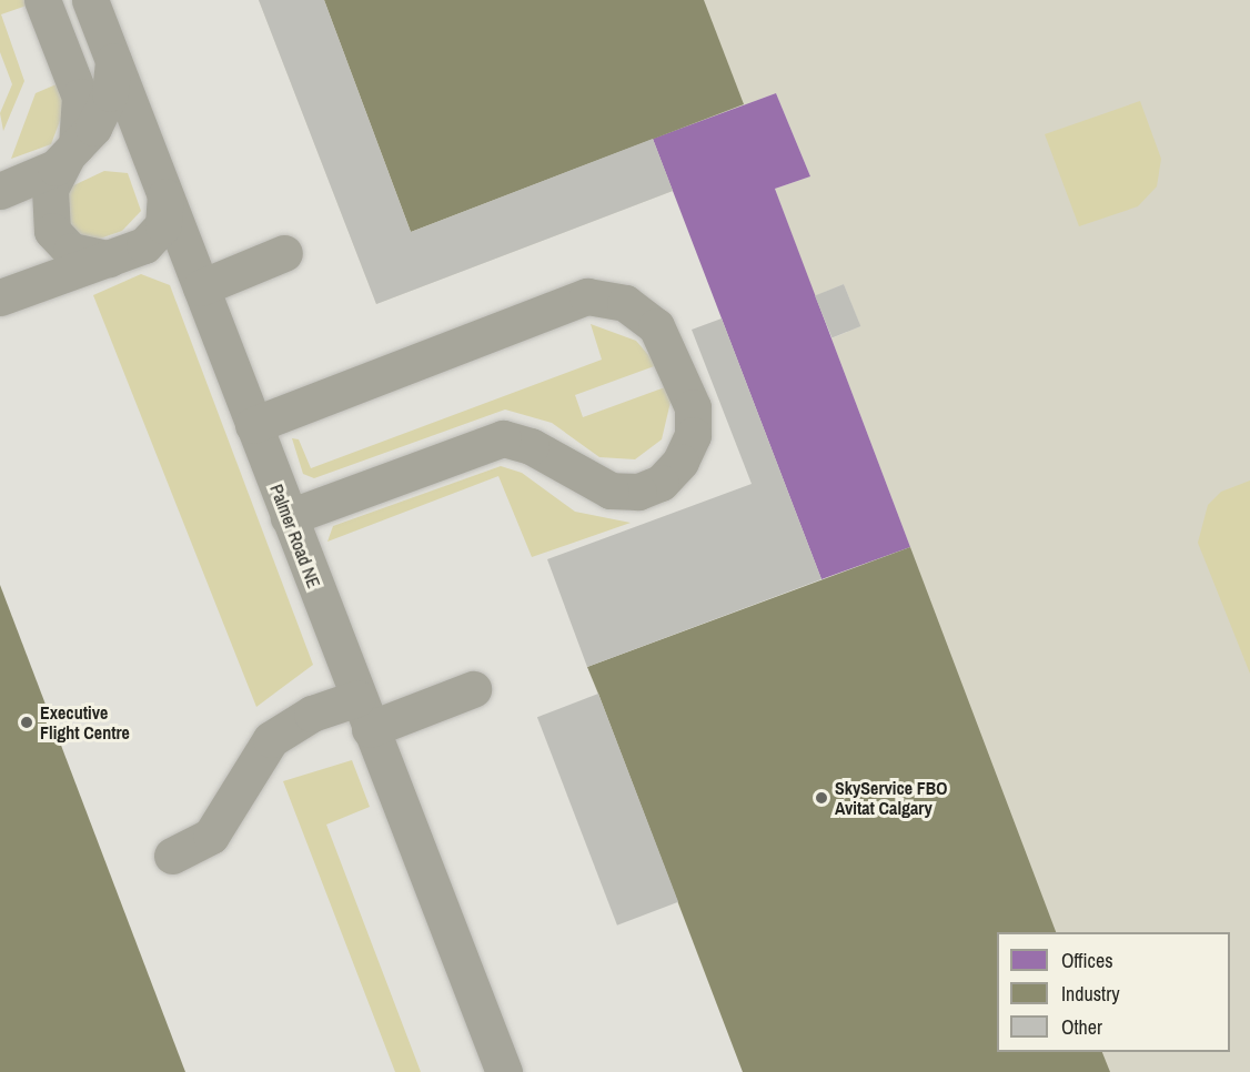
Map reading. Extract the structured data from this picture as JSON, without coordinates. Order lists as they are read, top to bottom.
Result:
{
  "streets": {
    "street": ["Palmer Road NE"]
  },
  "places": ["Executive Flight Centre", "SkyService FBO Avitat Calgary"],
  "legend": ["Offices", "Industry", "Other"]
}
